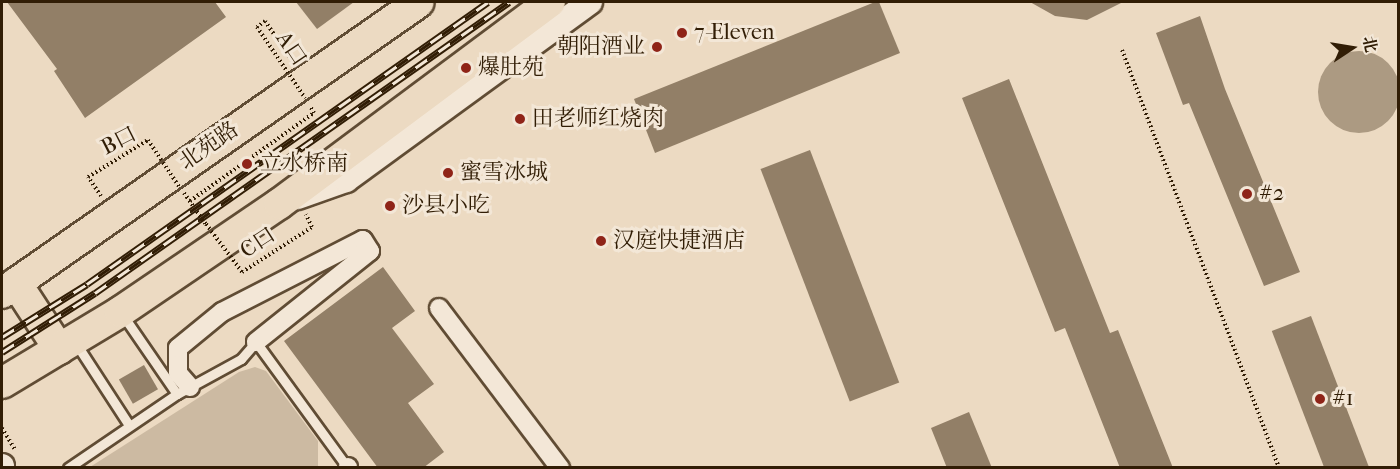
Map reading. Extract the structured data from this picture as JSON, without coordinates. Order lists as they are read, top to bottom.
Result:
{
  "streets": {
    "main road": ["北苑路"],
    "path": ["A口", "B口", "C口"]
  },
  "crossings": [
    ["A口", "B口"],
    ["A口", "C口"],
    ["B口", "C口"]
  ],
  "places": [
    "7-Eleven",
    "朝阳酒业",
    "爆肚苑",
    "田老师红烧肉",
    "立水桥南",
    "蜜雪冰城",
    "#2",
    "沙县小吃",
    "汉庭快捷酒店",
    "#1"
  ],
  "north": "right"
}
